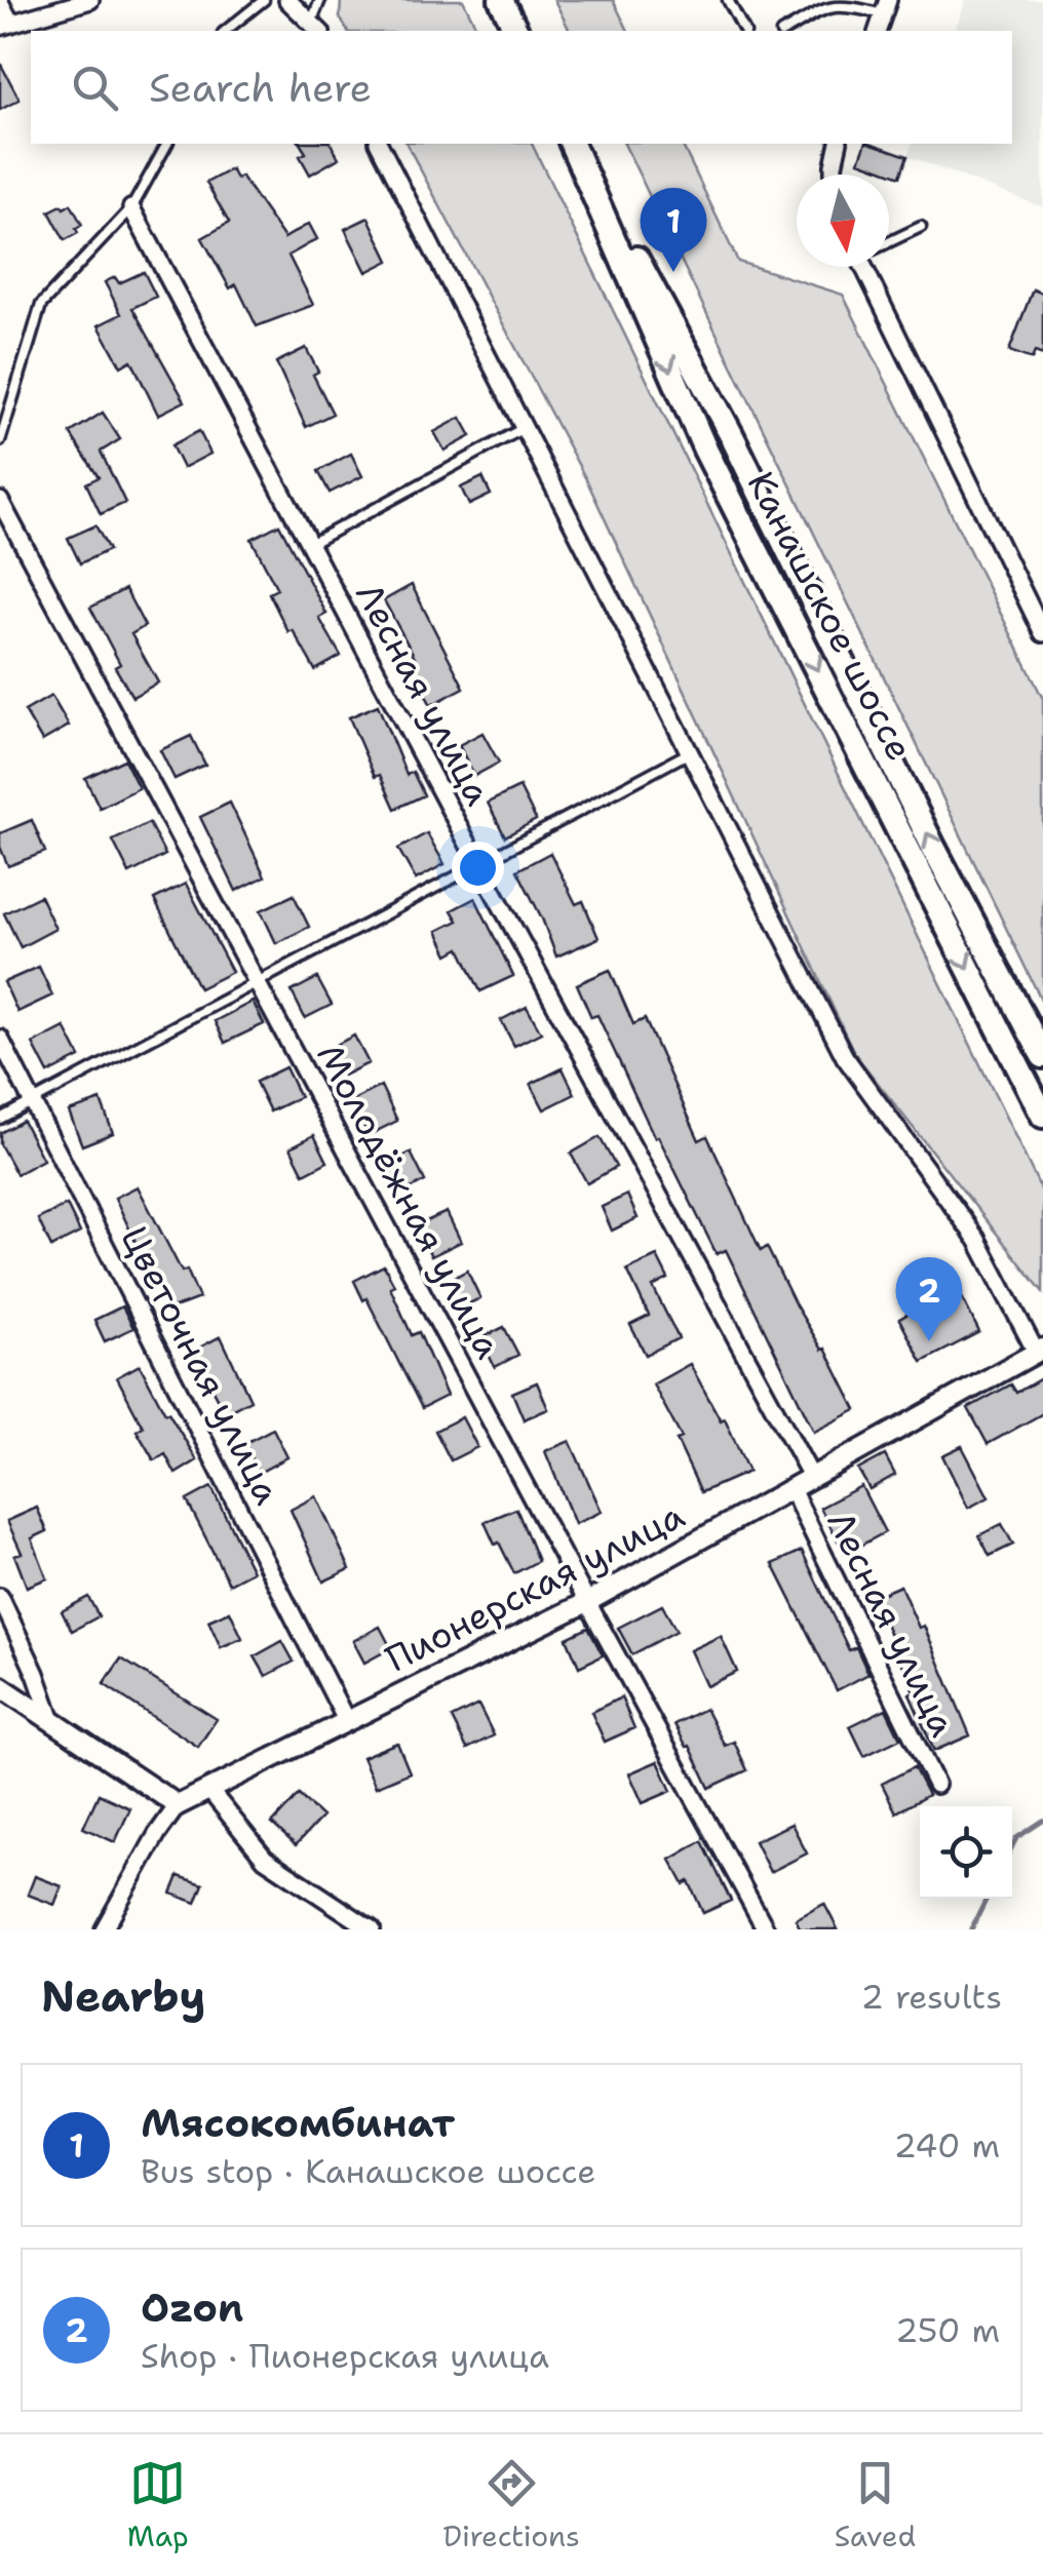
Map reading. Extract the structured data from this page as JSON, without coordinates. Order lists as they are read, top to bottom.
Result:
{
  "streets": {
    "main road": ["Канашское шоссе"],
    "street": [
      "Лесная улица",
      "Молодёжная улица",
      "Цветочная улица",
      "Пионерская улица"
    ]
  },
  "crossings": [
    ["Лесная улица", "Пионерская улица"],
    ["Молодёжная улица", "Пионерская улица"],
    ["Цветочная улица", "Пионерская улица"]
  ],
  "north": "bottom",
  "page": {
    "search": "Search here",
    "pins": ["1", "2"],
    "heading": ["Nearby", "2 results"],
    "list": [
      {
        "mark": "1",
        "name": "Мясокомбинат",
        "note": "Bus stop · Канашское шоссе",
        "value": "240 m"
      },
      {
        "mark": "2",
        "name": "Ozon",
        "note": "Shop · Пионерская улица",
        "value": "250 m"
      }
    ],
    "nav": ["Map", "Directions", "Saved"]
  }
}
